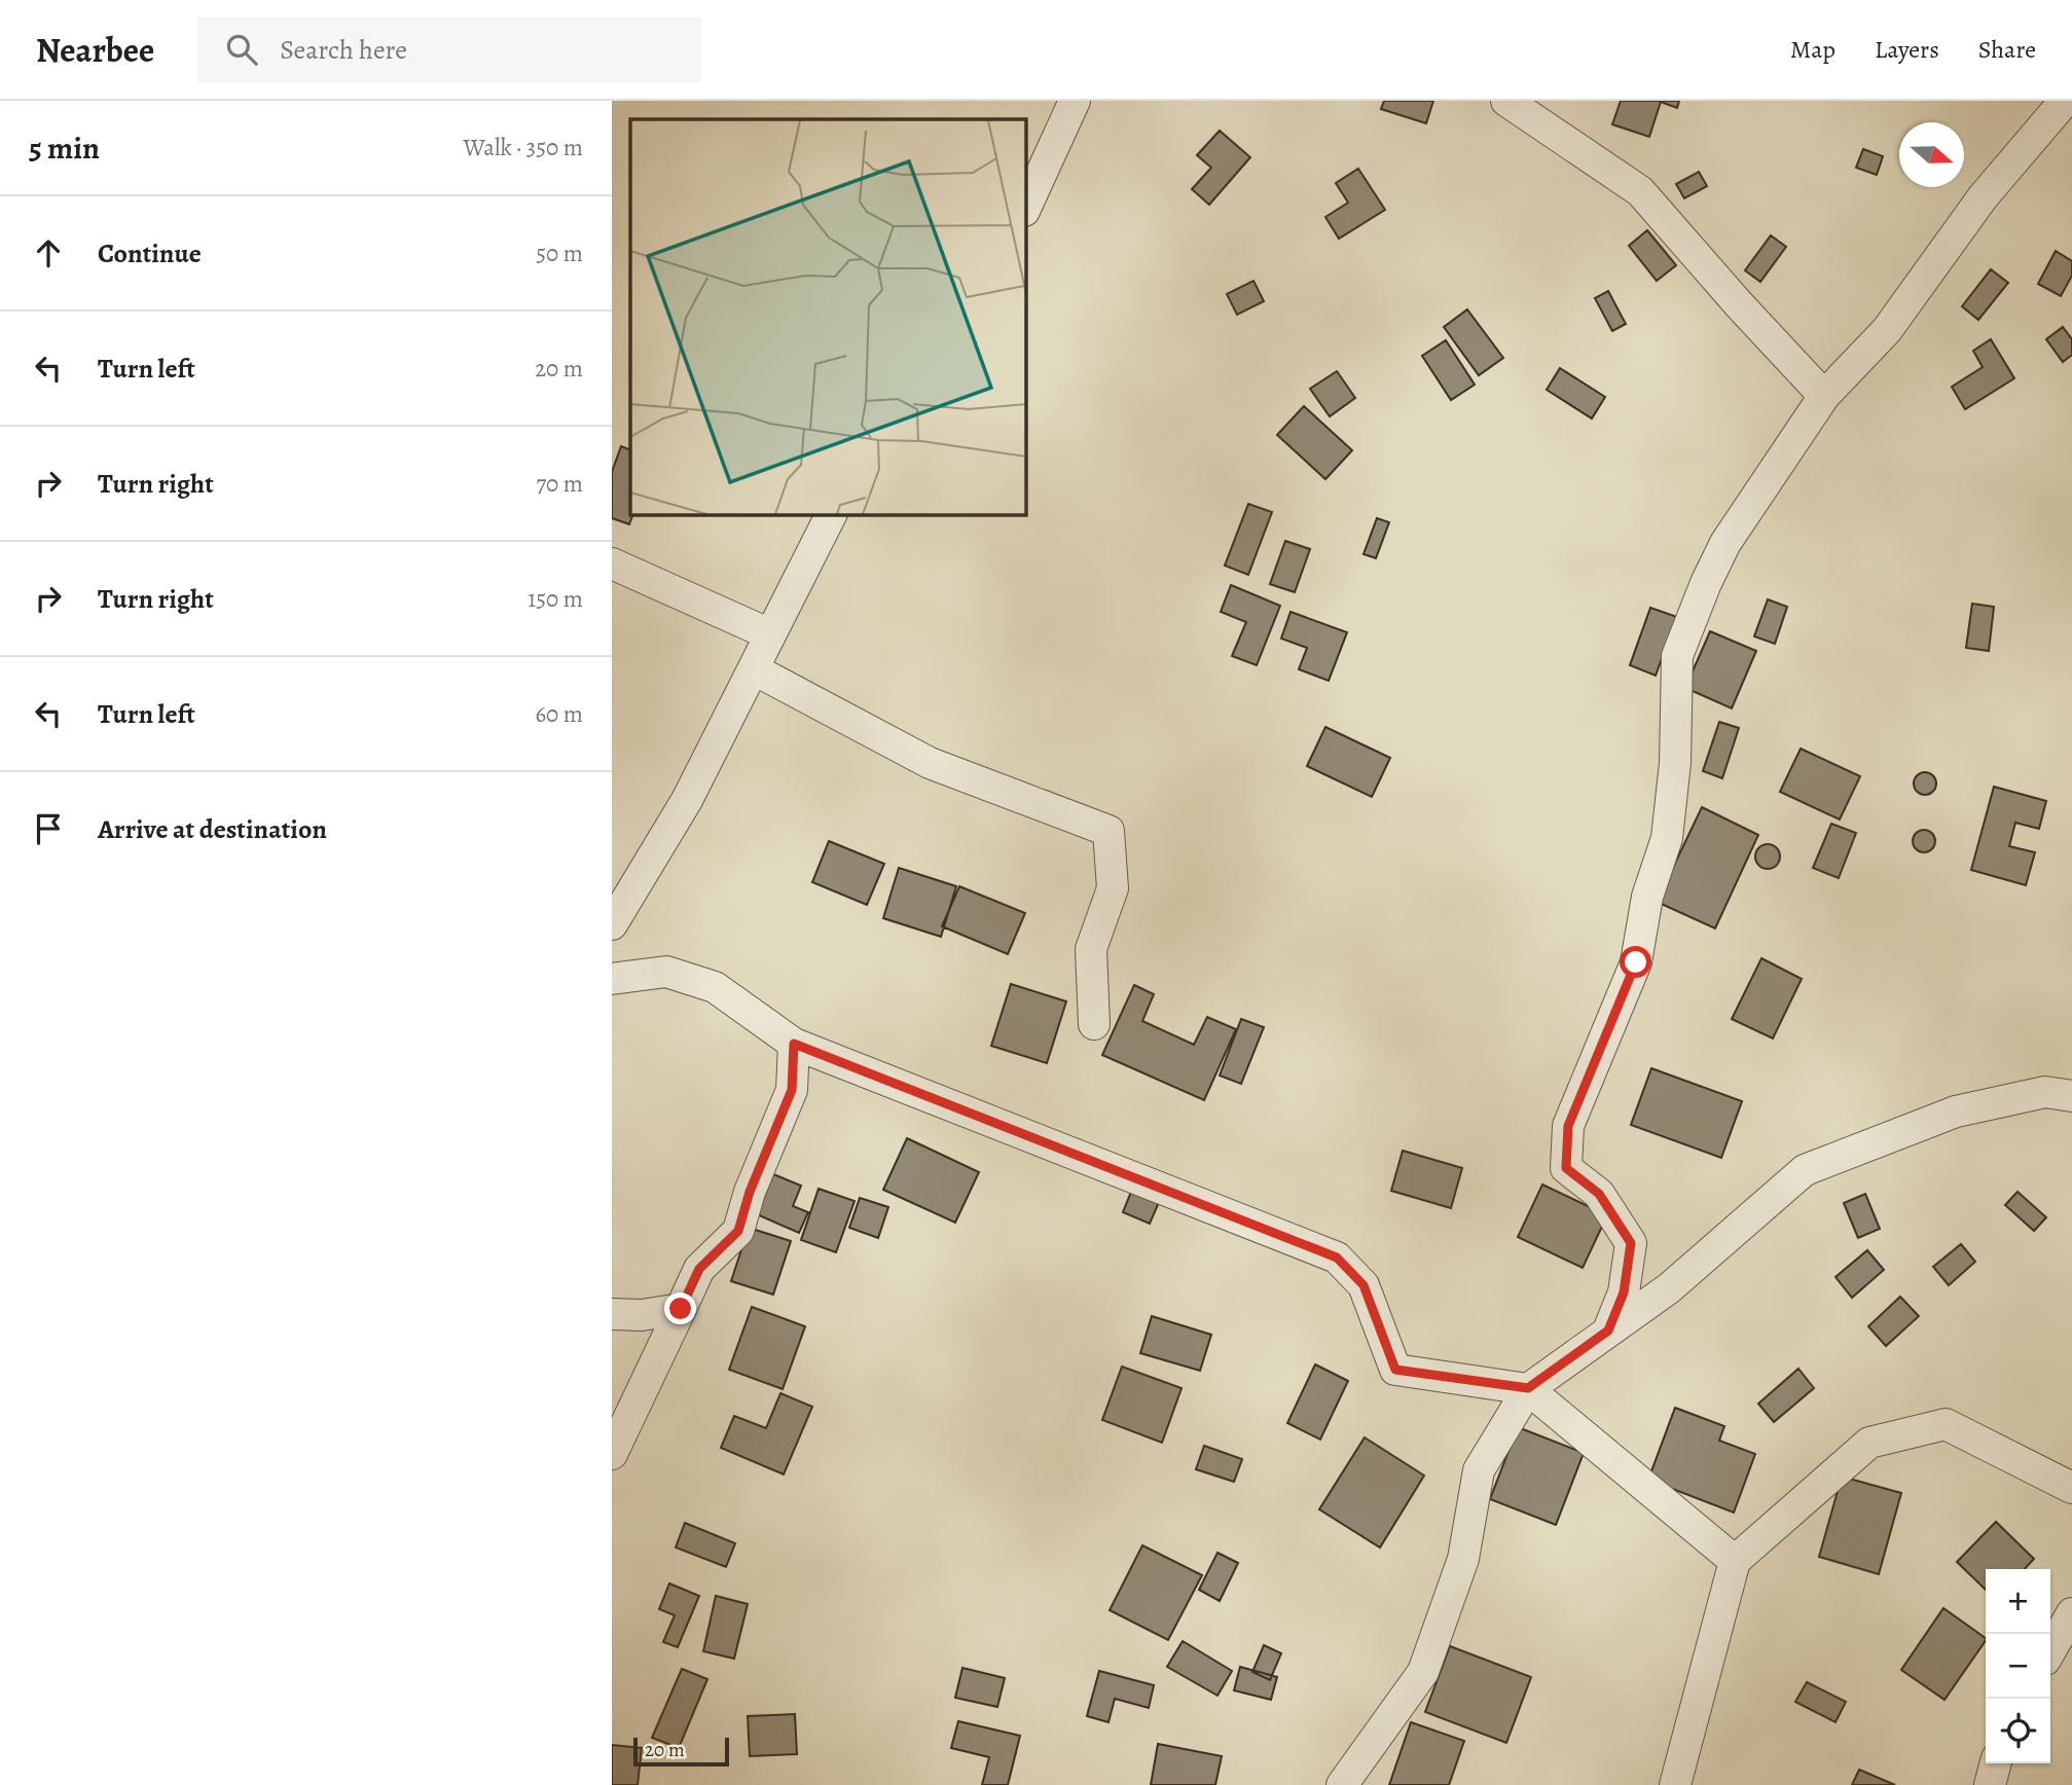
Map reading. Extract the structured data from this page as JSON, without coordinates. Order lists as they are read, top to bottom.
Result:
{
  "scale_bar": "20 m",
  "north": "right",
  "page": {
    "header": "Nearbee",
    "search": "Search here",
    "nav": ["Map", "Layers", "Share"],
    "heading": ["5 min", "Walk · 350 m"],
    "list": [
      ["Continue", "50 m"],
      ["Turn left", "20 m"],
      ["Turn right", "70 m"],
      ["Turn right", "150 m"],
      ["Turn left", "60 m"],
      "Arrive at destination"
    ],
    "map_buttons": ["+", "−"],
    "scale": "20 m"
  }
}
